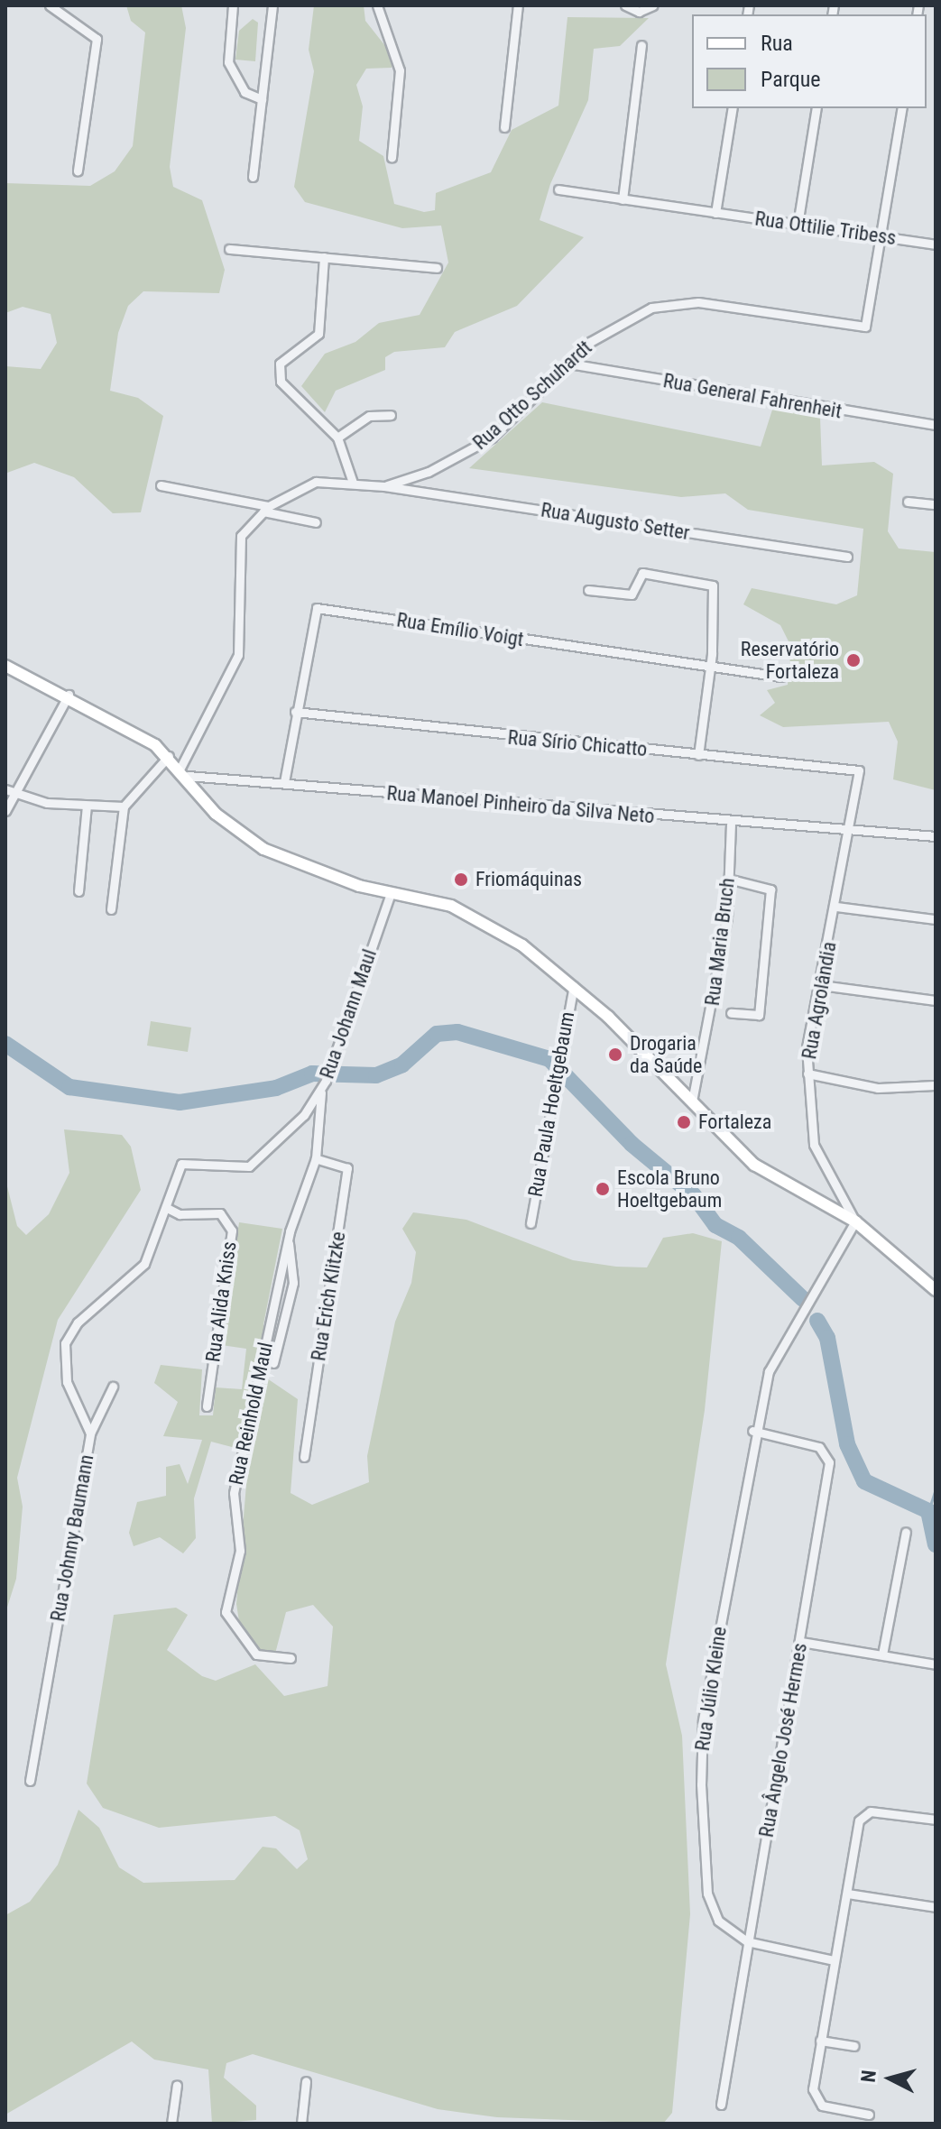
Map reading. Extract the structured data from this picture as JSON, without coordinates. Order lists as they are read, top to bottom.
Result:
{
  "streets": {
    "street": [
      "Rua Ottilie Tribess",
      "Rua Otto Schuhardt",
      "Rua General Fahrenheit",
      "Rua Augusto Setter",
      "Rua Emílio Voigt",
      "Rua Sírio Chicatto",
      "Rua Manoel Pinheiro da Silva Neto",
      "Rua Maria Bruch",
      "Rua Agrolândia",
      "Rua Johann Maul",
      "Rua Paula Hoeltgebaum",
      "Rua Erich Klitzke",
      "Rua Alida Kniss",
      "Rua Reinhold Maul",
      "Rua Johnny Baumann",
      "Rua Júlio Kleine",
      "Rua Ângelo José Hermes"
    ]
  },
  "crossings": [
    ["Rua Ottilie Tribess", "Rua Otto Schuhardt"],
    ["Rua Otto Schuhardt", "Rua General Fahrenheit"],
    ["Rua Otto Schuhardt", "Rua Augusto Setter"],
    ["Rua Emílio Voigt", "Rua Sírio Chicatto"],
    ["Rua Emílio Voigt", "Rua Manoel Pinheiro da Silva Neto"],
    ["Rua Sírio Chicatto", "Rua Agrolândia"],
    ["Rua Manoel Pinheiro da Silva Neto", "Rua Maria Bruch"],
    ["Rua Manoel Pinheiro da Silva Neto", "Rua Agrolândia"],
    ["Rua Agrolândia", "Rua Júlio Kleine"],
    ["Rua Johann Maul", "Rua Alida Kniss"],
    ["Rua Johann Maul", "Rua Reinhold Maul"],
    ["Rua Johann Maul", "Rua Johnny Baumann"],
    ["Rua Erich Klitzke", "Rua Reinhold Maul"],
    ["Rua Alida Kniss", "Rua Johnny Baumann"],
    ["Rua Júlio Kleine", "Rua Ângelo José Hermes"]
  ],
  "places": [
    "Reservatório Fortaleza",
    "Friomáquinas",
    "Drogaria da Saúde",
    "Fortaleza",
    "Escola Bruno Hoeltgebaum"
  ],
  "legend": ["Rua", "Parque"],
  "north": "left"
}
